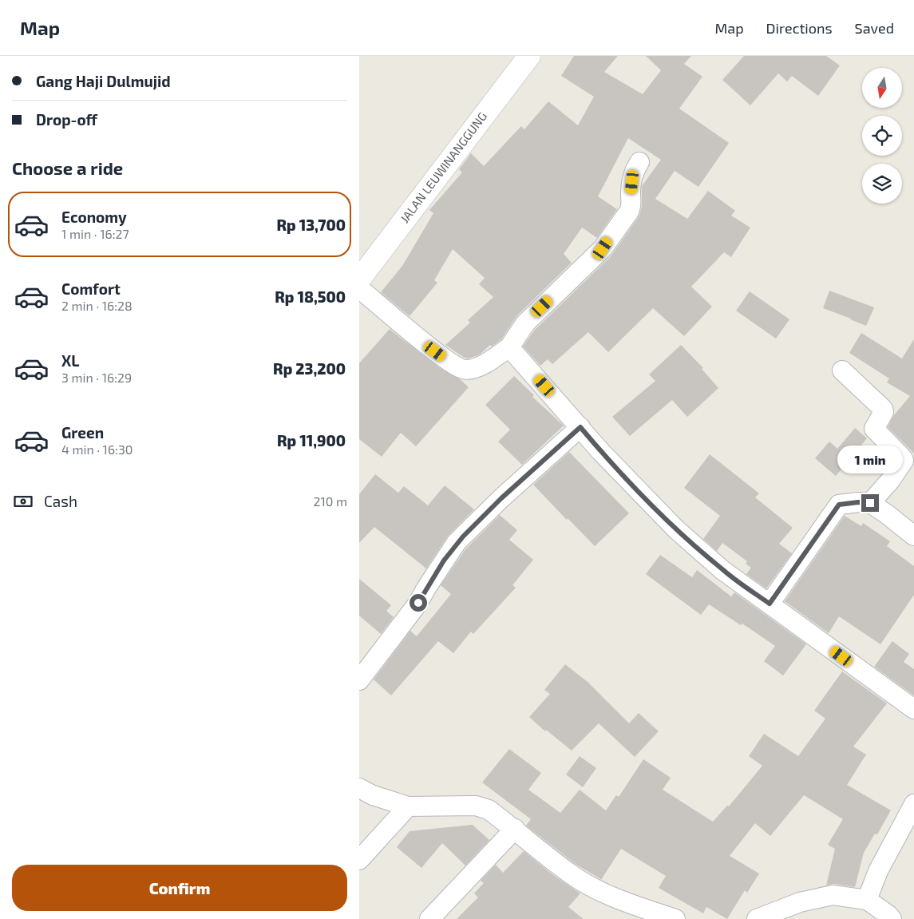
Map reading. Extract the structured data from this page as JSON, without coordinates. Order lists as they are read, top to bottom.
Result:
{
  "streets": {
    "main road": ["JALAN LEUWINANGGUNG"]
  },
  "north": "bottom",
  "page": {
    "header": "Map",
    "nav": ["Map", "Directions", "Saved"],
    "banner": ["Gang Haji Dulmujid", "Drop-off"],
    "heading": "Choose a ride",
    "list": [
      {
        "name": "Economy",
        "note": "1 min · 16:27",
        "value": "Rp 13,700"
      },
      {
        "name": "Comfort",
        "note": "2 min · 16:28",
        "value": "Rp 18,500"
      },
      {
        "name": "XL",
        "note": "3 min · 16:29",
        "value": "Rp 23,200"
      },
      {
        "name": "Green",
        "note": "4 min · 16:30",
        "value": "Rp 11,900"
      }
    ],
    "bubble": "1 min",
    "pay": ["Cash", "210 m"],
    "buttons": "Confirm"
  }
}
